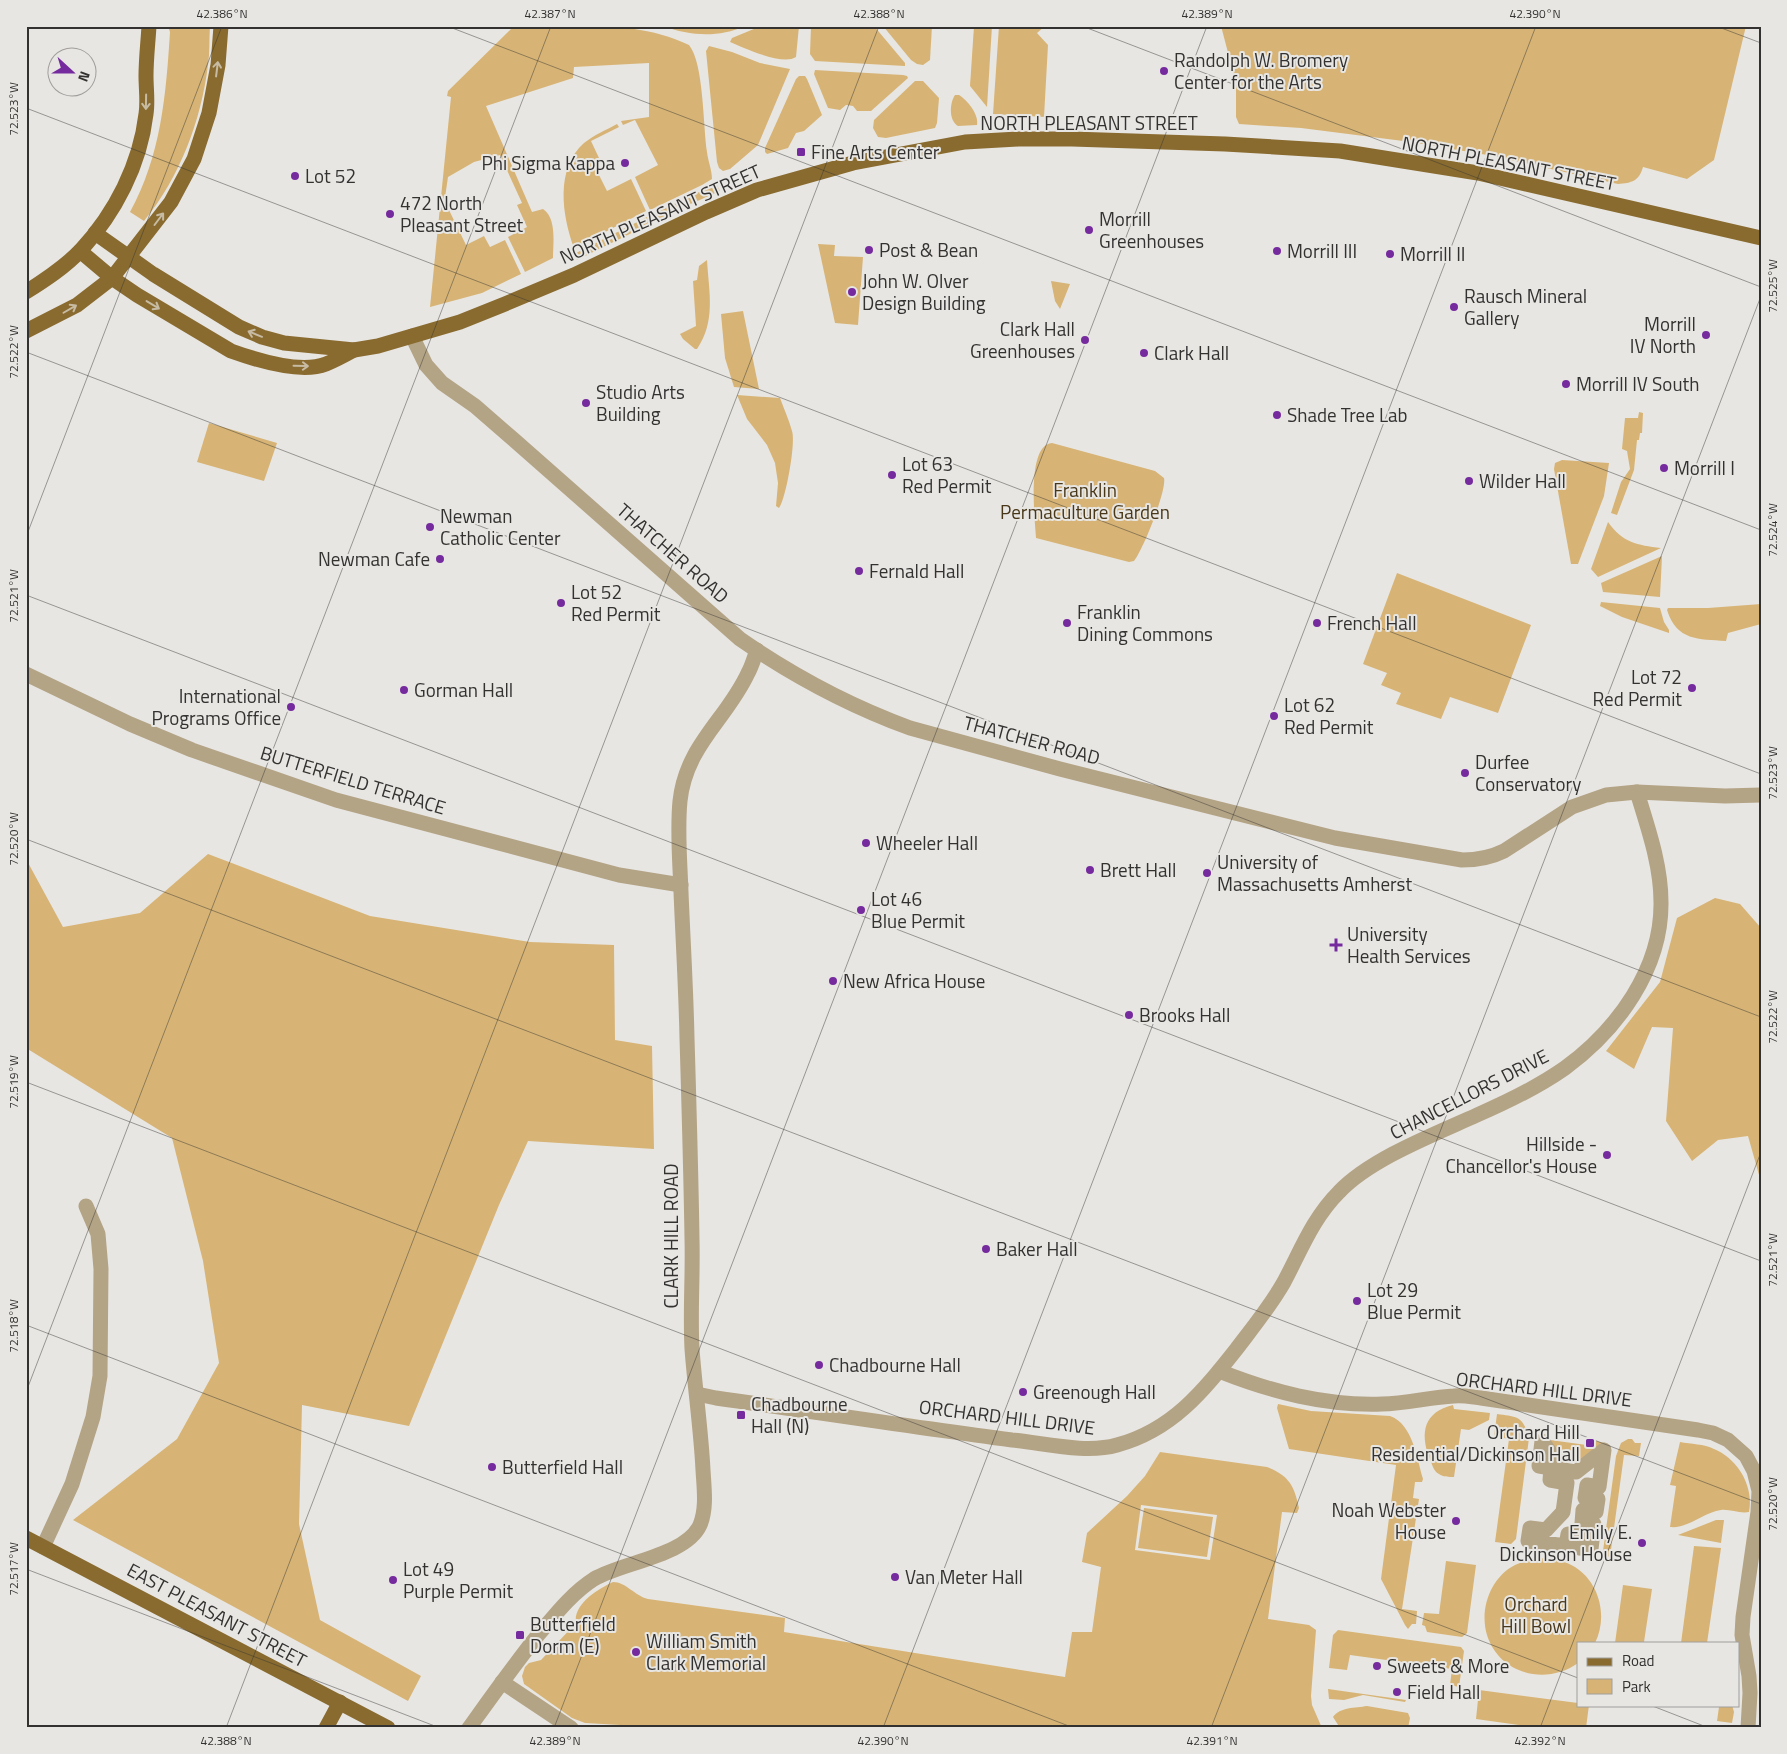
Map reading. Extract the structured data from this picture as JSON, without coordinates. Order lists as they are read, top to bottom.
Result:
{
  "streets": {
    "main road": ["NORTH PLEASANT STREET", "EAST PLEASANT STREET"],
    "street": [
      "THATCHER ROAD",
      "BUTTERFIELD TERRACE",
      "CHANCELLORS DRIVE",
      "CLARK HILL ROAD",
      "ORCHARD HILL DRIVE"
    ]
  },
  "crossings": [
    ["NORTH PLEASANT STREET", "THATCHER ROAD"],
    ["THATCHER ROAD", "CHANCELLORS DRIVE"],
    ["THATCHER ROAD", "CLARK HILL ROAD"],
    ["BUTTERFIELD TERRACE", "CLARK HILL ROAD"],
    ["CHANCELLORS DRIVE", "ORCHARD HILL DRIVE"],
    ["CLARK HILL ROAD", "ORCHARD HILL DRIVE"]
  ],
  "parks": ["Franklin Permaculture Garden", "Orchard Hill Bowl"],
  "places": {
    "other": [
      "Randolph W. Bromery Center for the Arts",
      "Phi Sigma Kappa",
      "Lot 52",
      "472 North Pleasant Street",
      "Morrill Greenhouses",
      "Post & Bean",
      "Morrill III",
      "Morrill II",
      "John W. Olver Design Building",
      "Rausch Mineral Gallery",
      "Morrill IV North",
      "Clark Hall Greenhouses",
      "Clark Hall",
      "Morrill IV South",
      "Studio Arts Building",
      "Shade Tree Lab",
      "Morrill I",
      "Lot 63 Red Permit",
      "Wilder Hall",
      "Newman Catholic Center",
      "Newman Cafe",
      "Fernald Hall",
      "Lot 52 Red Permit",
      "Franklin Dining Commons",
      "French Hall",
      "Lot 72 Red Permit",
      "Gorman Hall",
      "International Programs Office",
      "Lot 62 Red Permit",
      "Durfee Conservatory",
      "Wheeler Hall",
      "Brett Hall",
      "University of Massachusetts Amherst",
      "Lot 46 Blue Permit",
      "New Africa House",
      "Brooks Hall",
      "Hillside - Chancellor's House",
      "Baker Hall",
      "Lot 29 Blue Permit",
      "Chadbourne Hall",
      "Greenough Hall",
      "Butterfield Hall",
      "Noah Webster House",
      "Emily E. Dickinson House",
      "Van Meter Hall",
      "Lot 49 Purple Permit",
      "William Smith Clark Memorial",
      "Sweets & More",
      "Field Hall"
    ],
    "transit": [
      "Fine Arts Center",
      "Chadbourne Hall (N)",
      "Orchard Hill Residential/Dickinson Hall",
      "Butterfield Dorm (E)"
    ],
    "health": ["University Health Services"]
  },
  "legend": ["Road", "Park"],
  "north": "right",
  "coordinates": [
    "42.386°N",
    "42.387°N",
    "42.388°N",
    "42.389°N",
    "42.390°N",
    "72.523°W",
    "72.525°W",
    "72.522°W",
    "72.524°W",
    "72.521°W",
    "72.520°W",
    "72.519°W",
    "72.518°W",
    "72.517°W",
    "42.391°N",
    "42.392°N"
  ]
}
